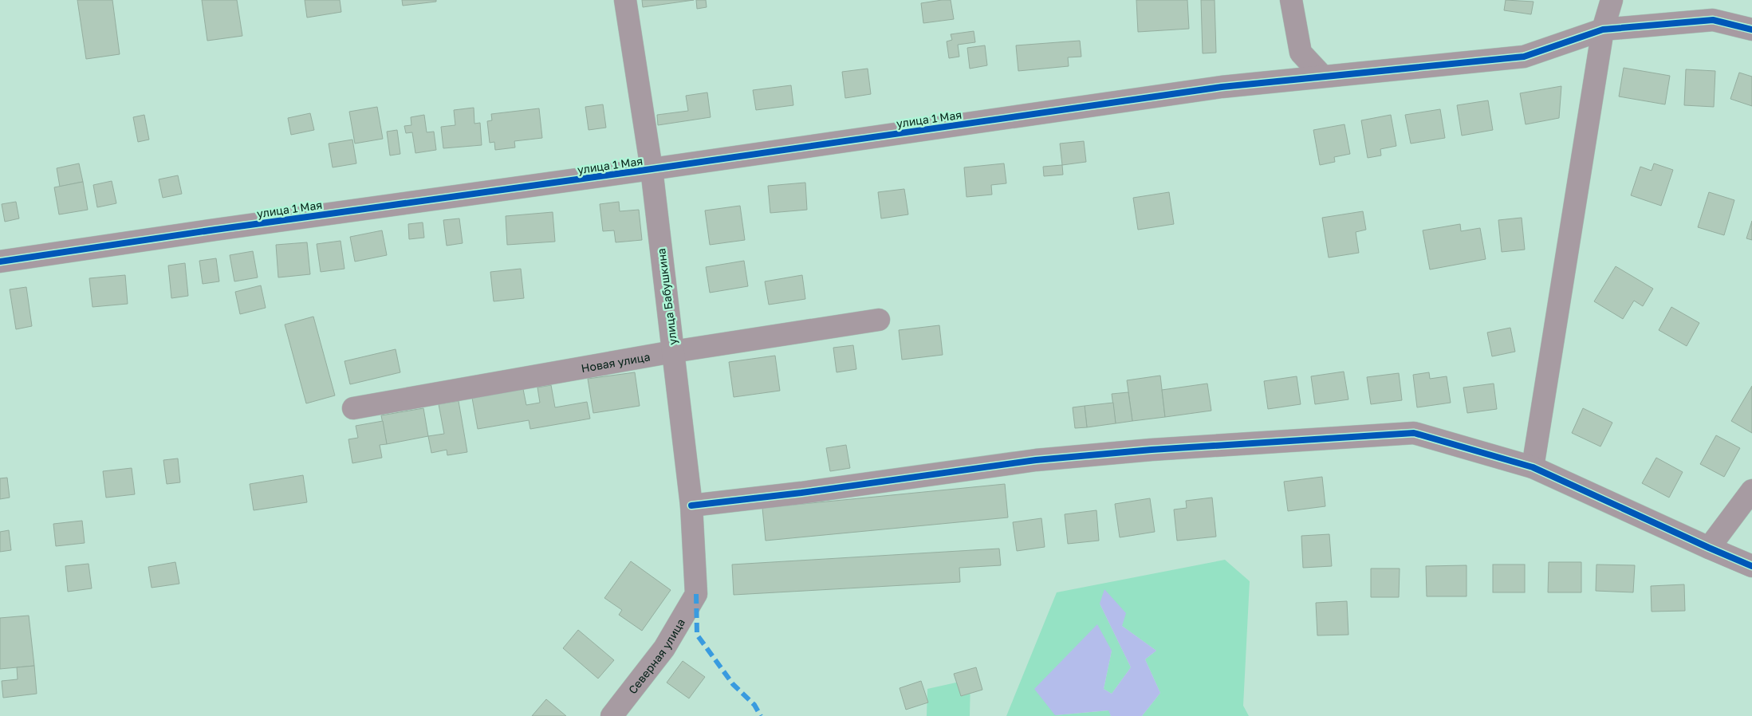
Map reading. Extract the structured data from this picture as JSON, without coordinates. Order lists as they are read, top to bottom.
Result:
{
  "streets": {
    "street": [
      "улица 1 Мая",
      "улица Бабушкина",
      "Новая улица",
      "Северная улица"
    ]
  },
  "crossings": [
    ["улица 1 Мая", "улица Бабушкина"],
    ["улица Бабушкина", "Новая улица"],
    ["улица Бабушкина", "Северная улица"]
  ]
}
